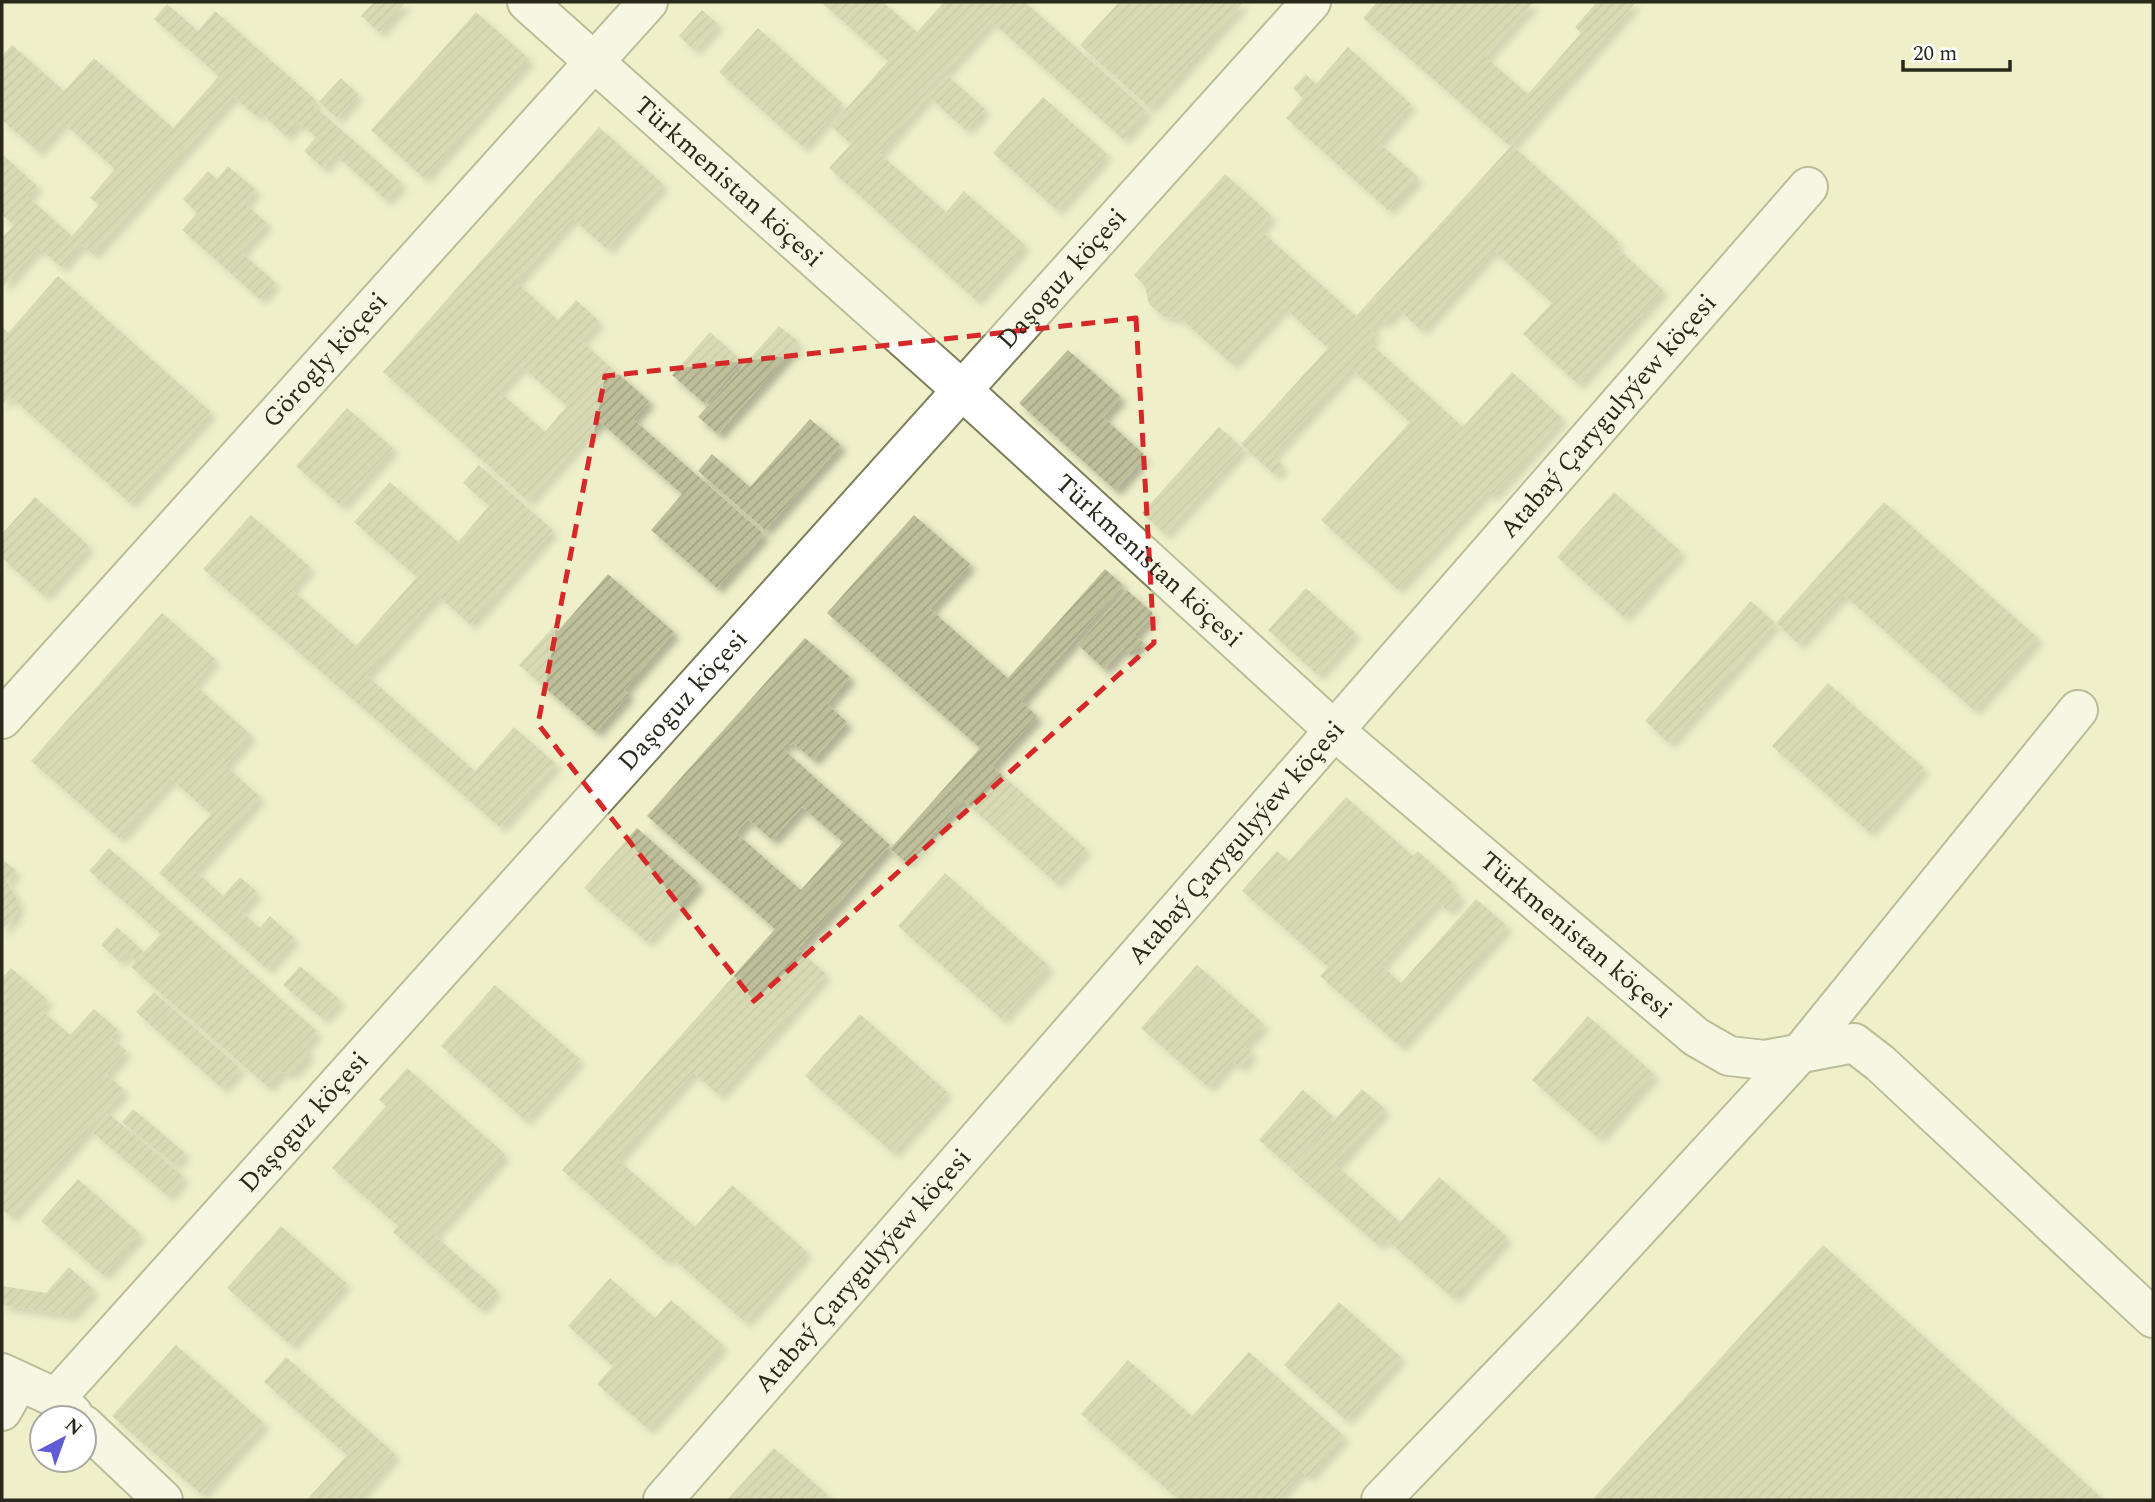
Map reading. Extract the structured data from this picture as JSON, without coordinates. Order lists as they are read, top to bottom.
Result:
{
  "streets": {
    "street": [
      "Türkmenistan köçesi",
      "Daşoguz köçesi",
      "Görogly köçesi",
      "Atabaý Çarygulyýew köçesi"
    ]
  },
  "crossings": [
    ["Türkmenistan köçesi", "Daşoguz köçesi"],
    ["Türkmenistan köçesi", "Görogly köçesi"],
    ["Türkmenistan köçesi", "Atabaý Çarygulyýew köçesi"]
  ],
  "scale_bar": "20 m",
  "north": "top right"
}
